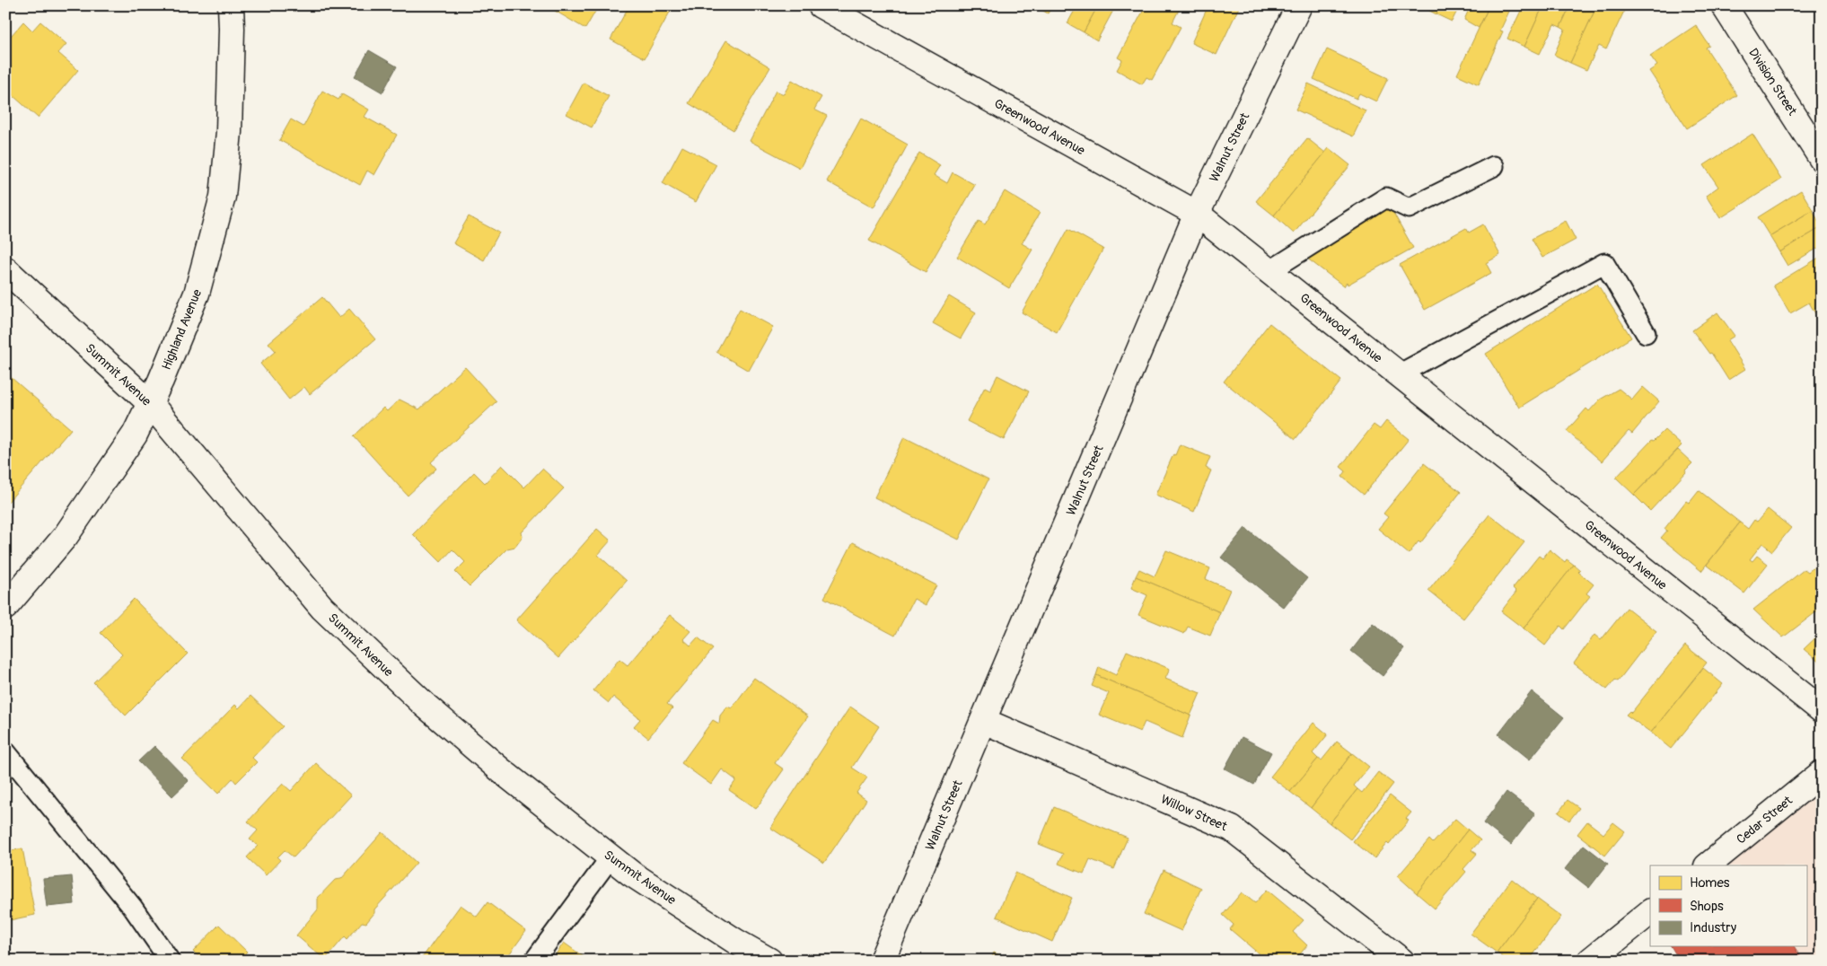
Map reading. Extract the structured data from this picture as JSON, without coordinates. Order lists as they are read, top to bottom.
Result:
{
  "streets": {
    "street": [
      "Division Street",
      "Greenwood Avenue",
      "Walnut Street",
      "Highland Avenue",
      "Summit Avenue",
      "Willow Street",
      "Cedar Street"
    ]
  },
  "crossings": [
    ["Greenwood Avenue", "Walnut Street"],
    ["Walnut Street", "Willow Street"],
    ["Highland Avenue", "Summit Avenue"]
  ],
  "legend": ["Homes", "Shops", "Industry"]
}
